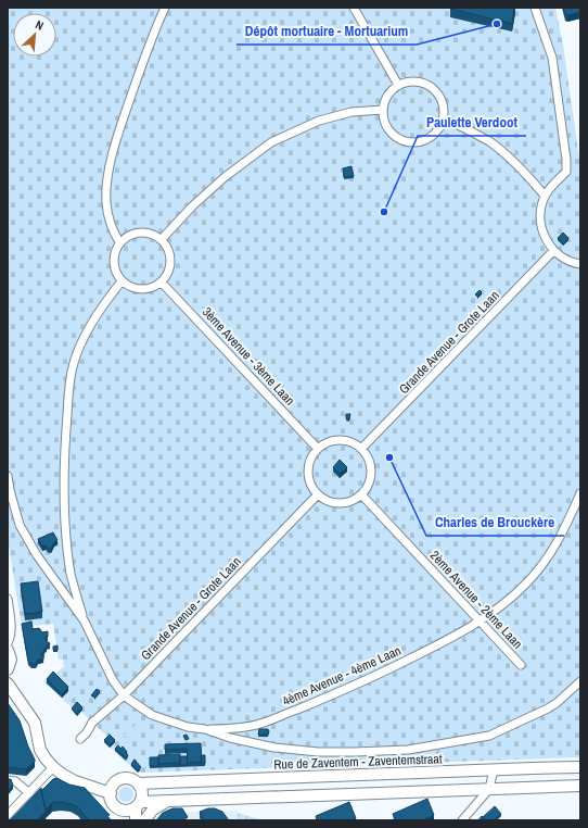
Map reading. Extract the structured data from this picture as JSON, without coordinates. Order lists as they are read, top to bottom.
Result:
{
  "streets": {
    "main road": ["Rue de Zaventem - Zaventemstraat"],
    "street": [
      "Grande Avenue - Grote Laan",
      "3ème Avenue - 3ème Laan",
      "2ème Avenue - 2ème Laan",
      "4ème Avenue - 4ème Laan"
    ]
  },
  "crossings": [
    ["Grande Avenue - Grote Laan", "3ème Avenue - 3ème Laan"],
    ["Grande Avenue - Grote Laan", "2ème Avenue - 2ème Laan"],
    ["3ème Avenue - 3ème Laan", "2ème Avenue - 2ème Laan"],
    ["2ème Avenue - 2ème Laan", "4ème Avenue - 4ème Laan"]
  ],
  "places": ["Dépôt mortuaire - Mortuarium", "Paulette Verdoot", "Charles de Brouckère"],
  "north": "top right"
}
